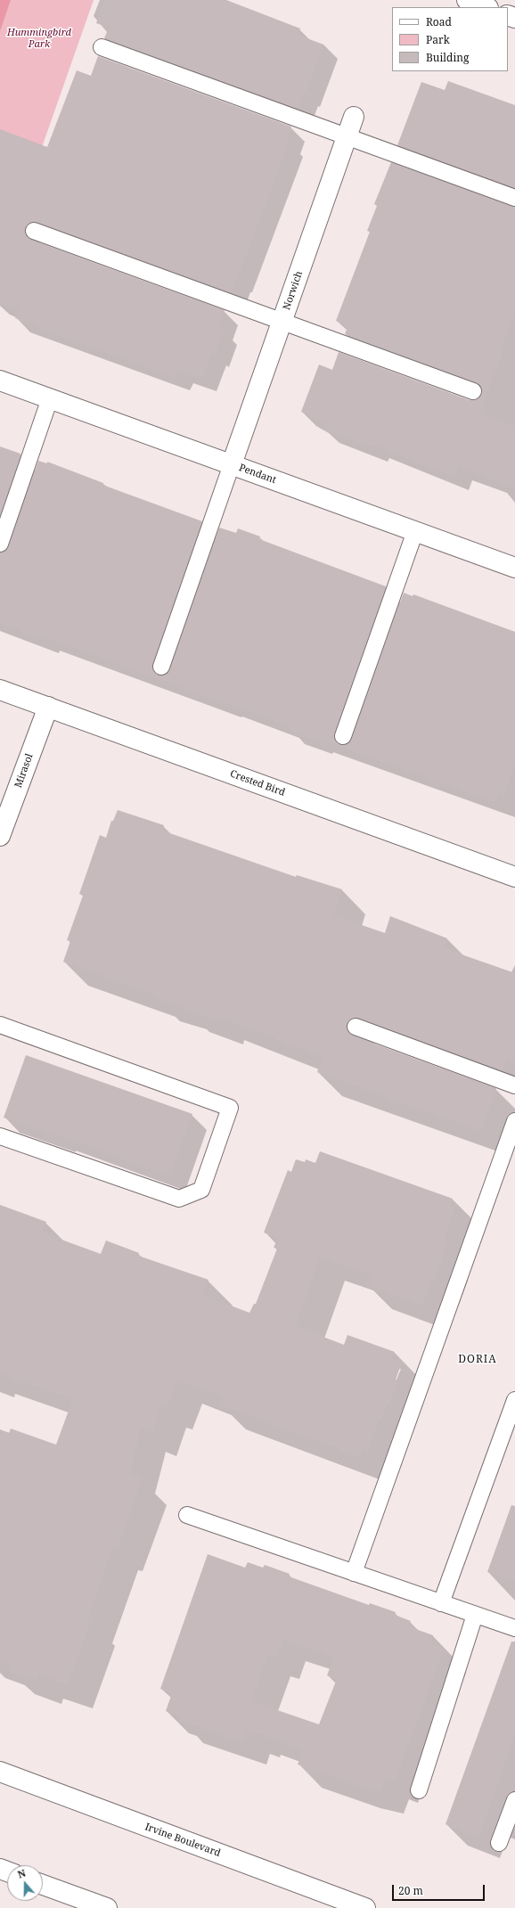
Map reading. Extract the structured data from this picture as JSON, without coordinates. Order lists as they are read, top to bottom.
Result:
{
  "streets": {
    "street": [
      "Norwich",
      "Pendant",
      "Mirasol",
      "Crested Bird",
      "Irvine Boulevard"
    ]
  },
  "crossings": [
    ["Norwich", "Pendant"],
    ["Mirasol", "Crested Bird"]
  ],
  "districts": ["DORIA"],
  "parks": ["Hummingbird Park"],
  "legend": ["Road", "Park", "Building"],
  "scale_bar": "20 m",
  "north": "top"
}
